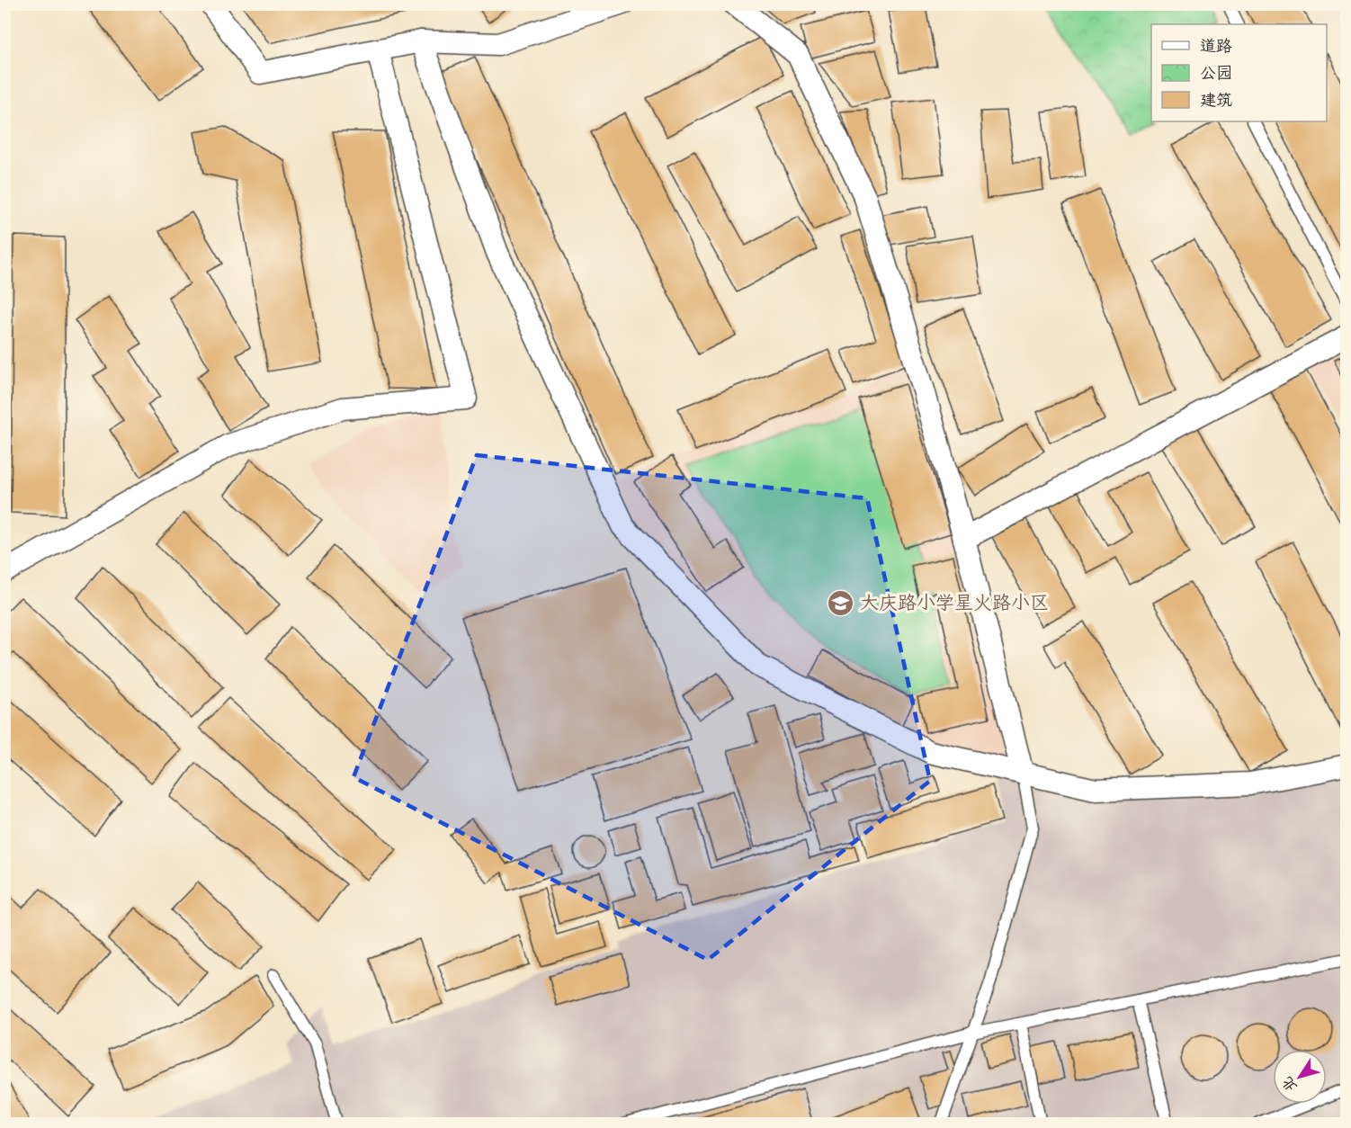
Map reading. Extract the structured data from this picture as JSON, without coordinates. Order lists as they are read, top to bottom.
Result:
{
  "places": {
    "school or university": ["大庆路小学星火路小区"]
  },
  "legend": ["道路", "公园", "建筑"],
  "north": "bottom left"
}
